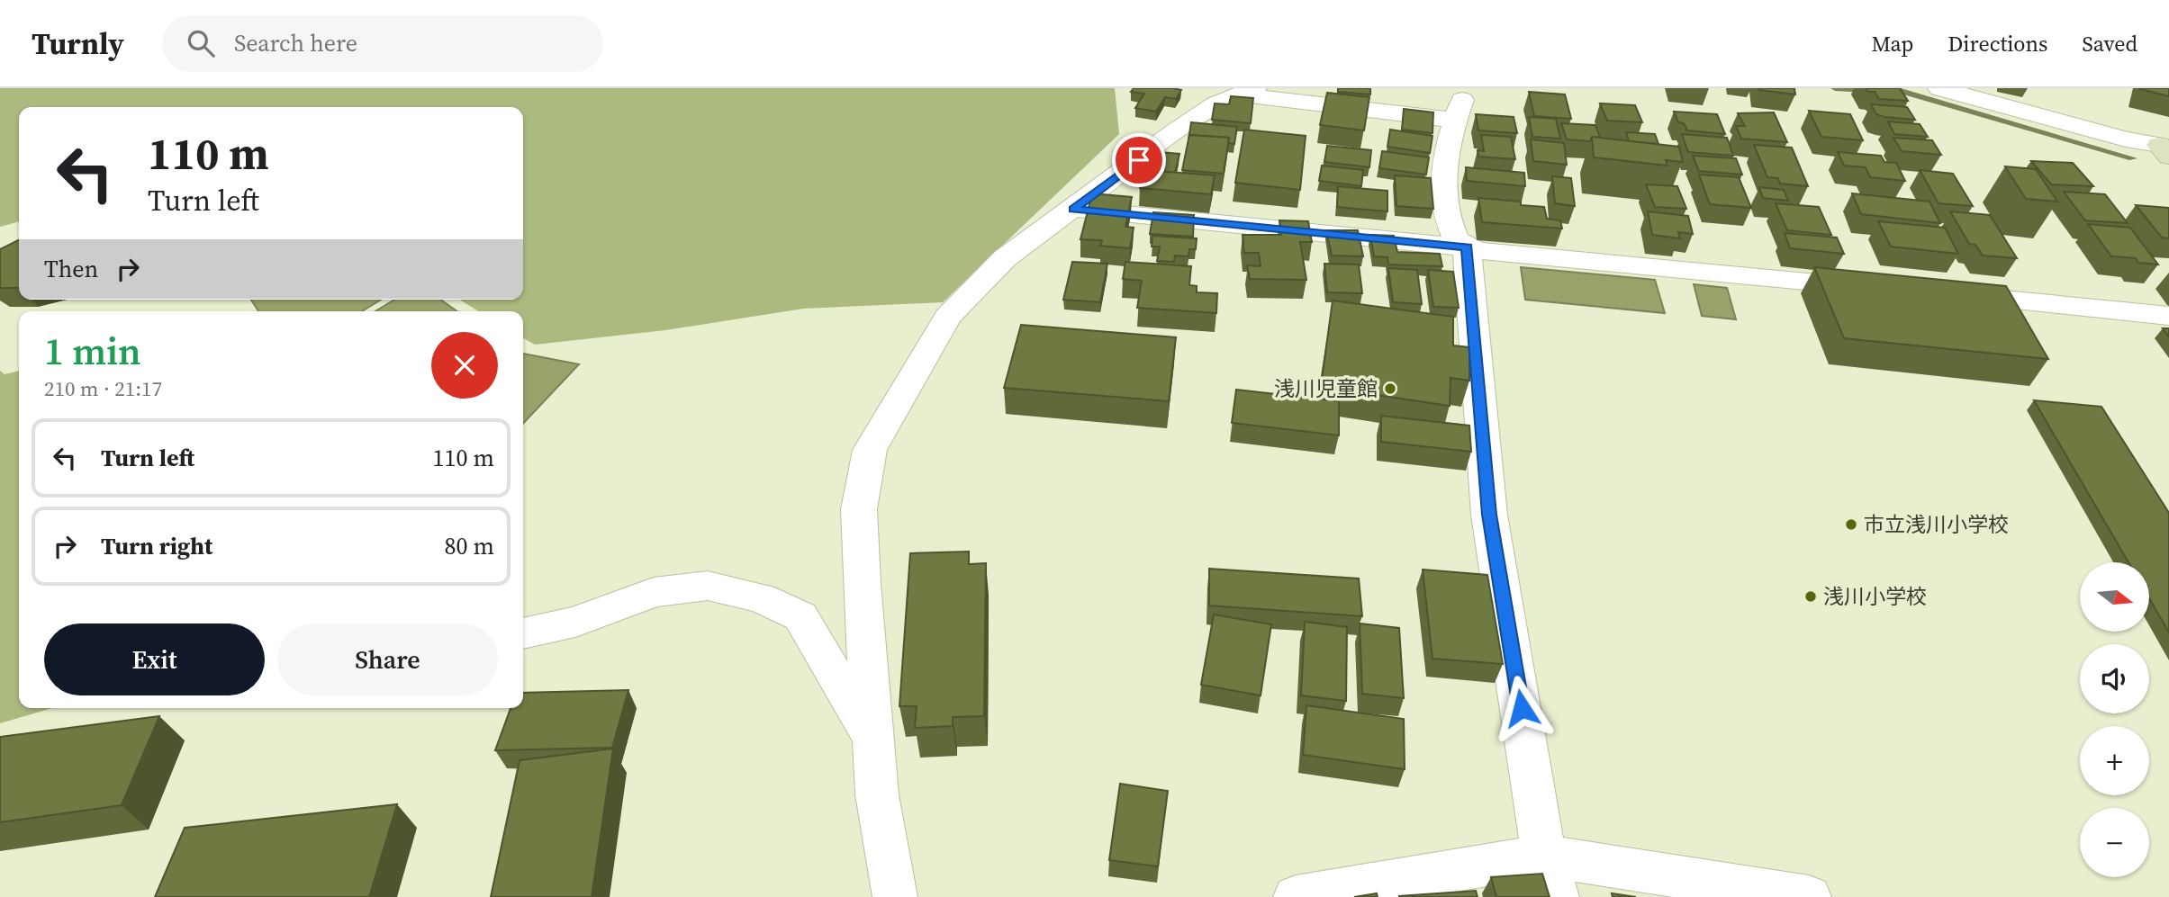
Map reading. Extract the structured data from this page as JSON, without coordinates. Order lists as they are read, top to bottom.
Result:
{
  "places": ["浅川児童館", "市立浅川小学校", "浅川小学校"],
  "north": "right",
  "page": {
    "header": "Turnly",
    "search": "Search here",
    "nav": ["Map", "Directions", "Saved"],
    "turn": ["110 m", "Turn left"],
    "then": "Then",
    "heading": ["1 min", "210 m · 21:17"],
    "list": [
      {
        "name": "Turn left",
        "value": "110 m"
      },
      {
        "name": "Turn right",
        "value": "80 m"
      }
    ],
    "map_buttons": ["+", "−"],
    "buttons": ["Exit", "Share"]
  }
}
